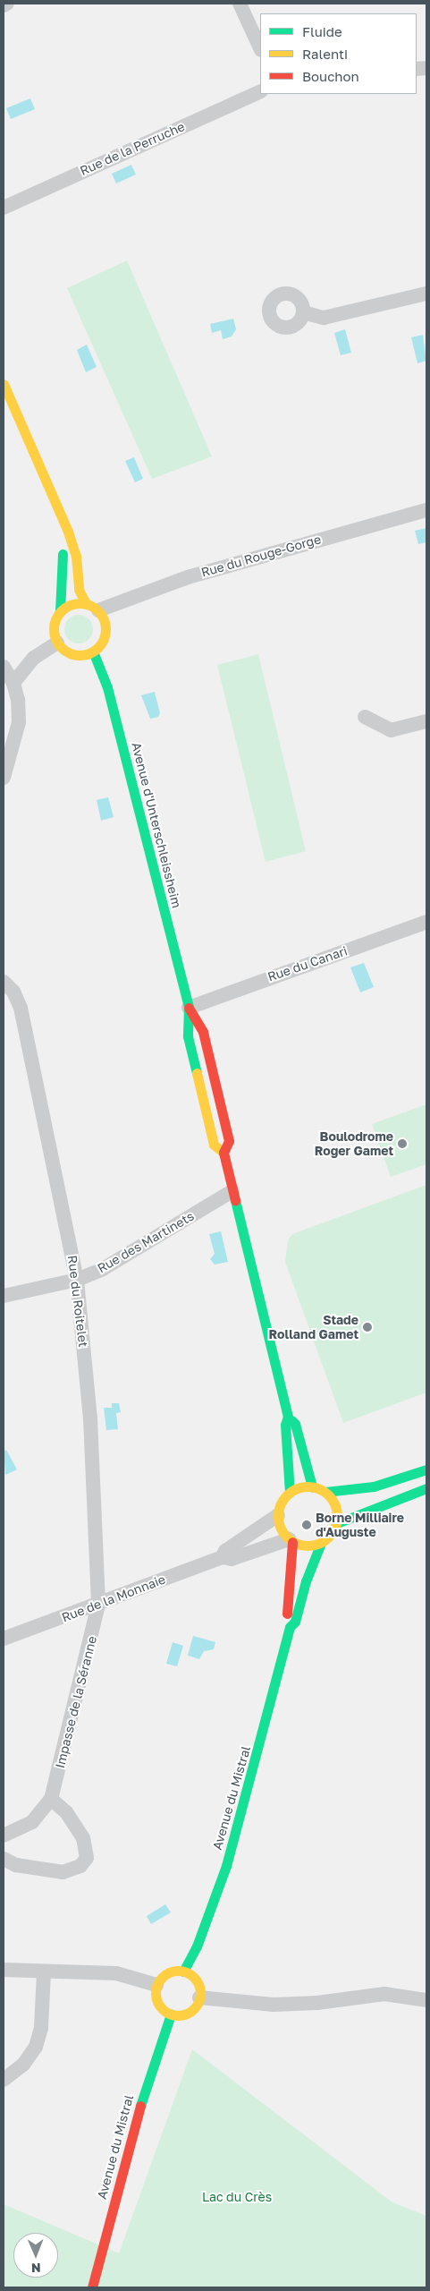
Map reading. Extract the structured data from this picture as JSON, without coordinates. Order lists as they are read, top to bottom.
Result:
{
  "streets": {
    "street": [
      "Rue de la Perruche",
      "Rue du Rouge-Gorge",
      "Avenue d'Unterschleissheim",
      "Rue du Canari",
      "Rue des Martinets",
      "Rue du Roitelet",
      "Rue de la Monnaie",
      "Impasse de la Séranne",
      "Avenue du Mistral"
    ]
  },
  "crossings": [
    ["Rue du Rouge-Gorge", "Avenue d'Unterschleissheim"],
    ["Avenue d'Unterschleissheim", "Rue du Canari"],
    ["Avenue d'Unterschleissheim", "Rue des Martinets"],
    ["Avenue d'Unterschleissheim", "Rue de la Monnaie"],
    ["Avenue d'Unterschleissheim", "Avenue du Mistral"],
    ["Rue des Martinets", "Rue du Roitelet"],
    ["Rue du Roitelet", "Rue de la Monnaie"],
    ["Rue du Roitelet", "Impasse de la Séranne"],
    ["Rue de la Monnaie", "Impasse de la Séranne"],
    ["Rue de la Monnaie", "Avenue du Mistral"]
  ],
  "parks": ["Lac du Crès"],
  "places": ["Boulodrome Roger Gamet", "Stade Rolland Gamet", "Borne Milliaire d'Auguste"],
  "legend": ["Fluide", "Ralenti", "Bouchon"],
  "north": "bottom"
}
